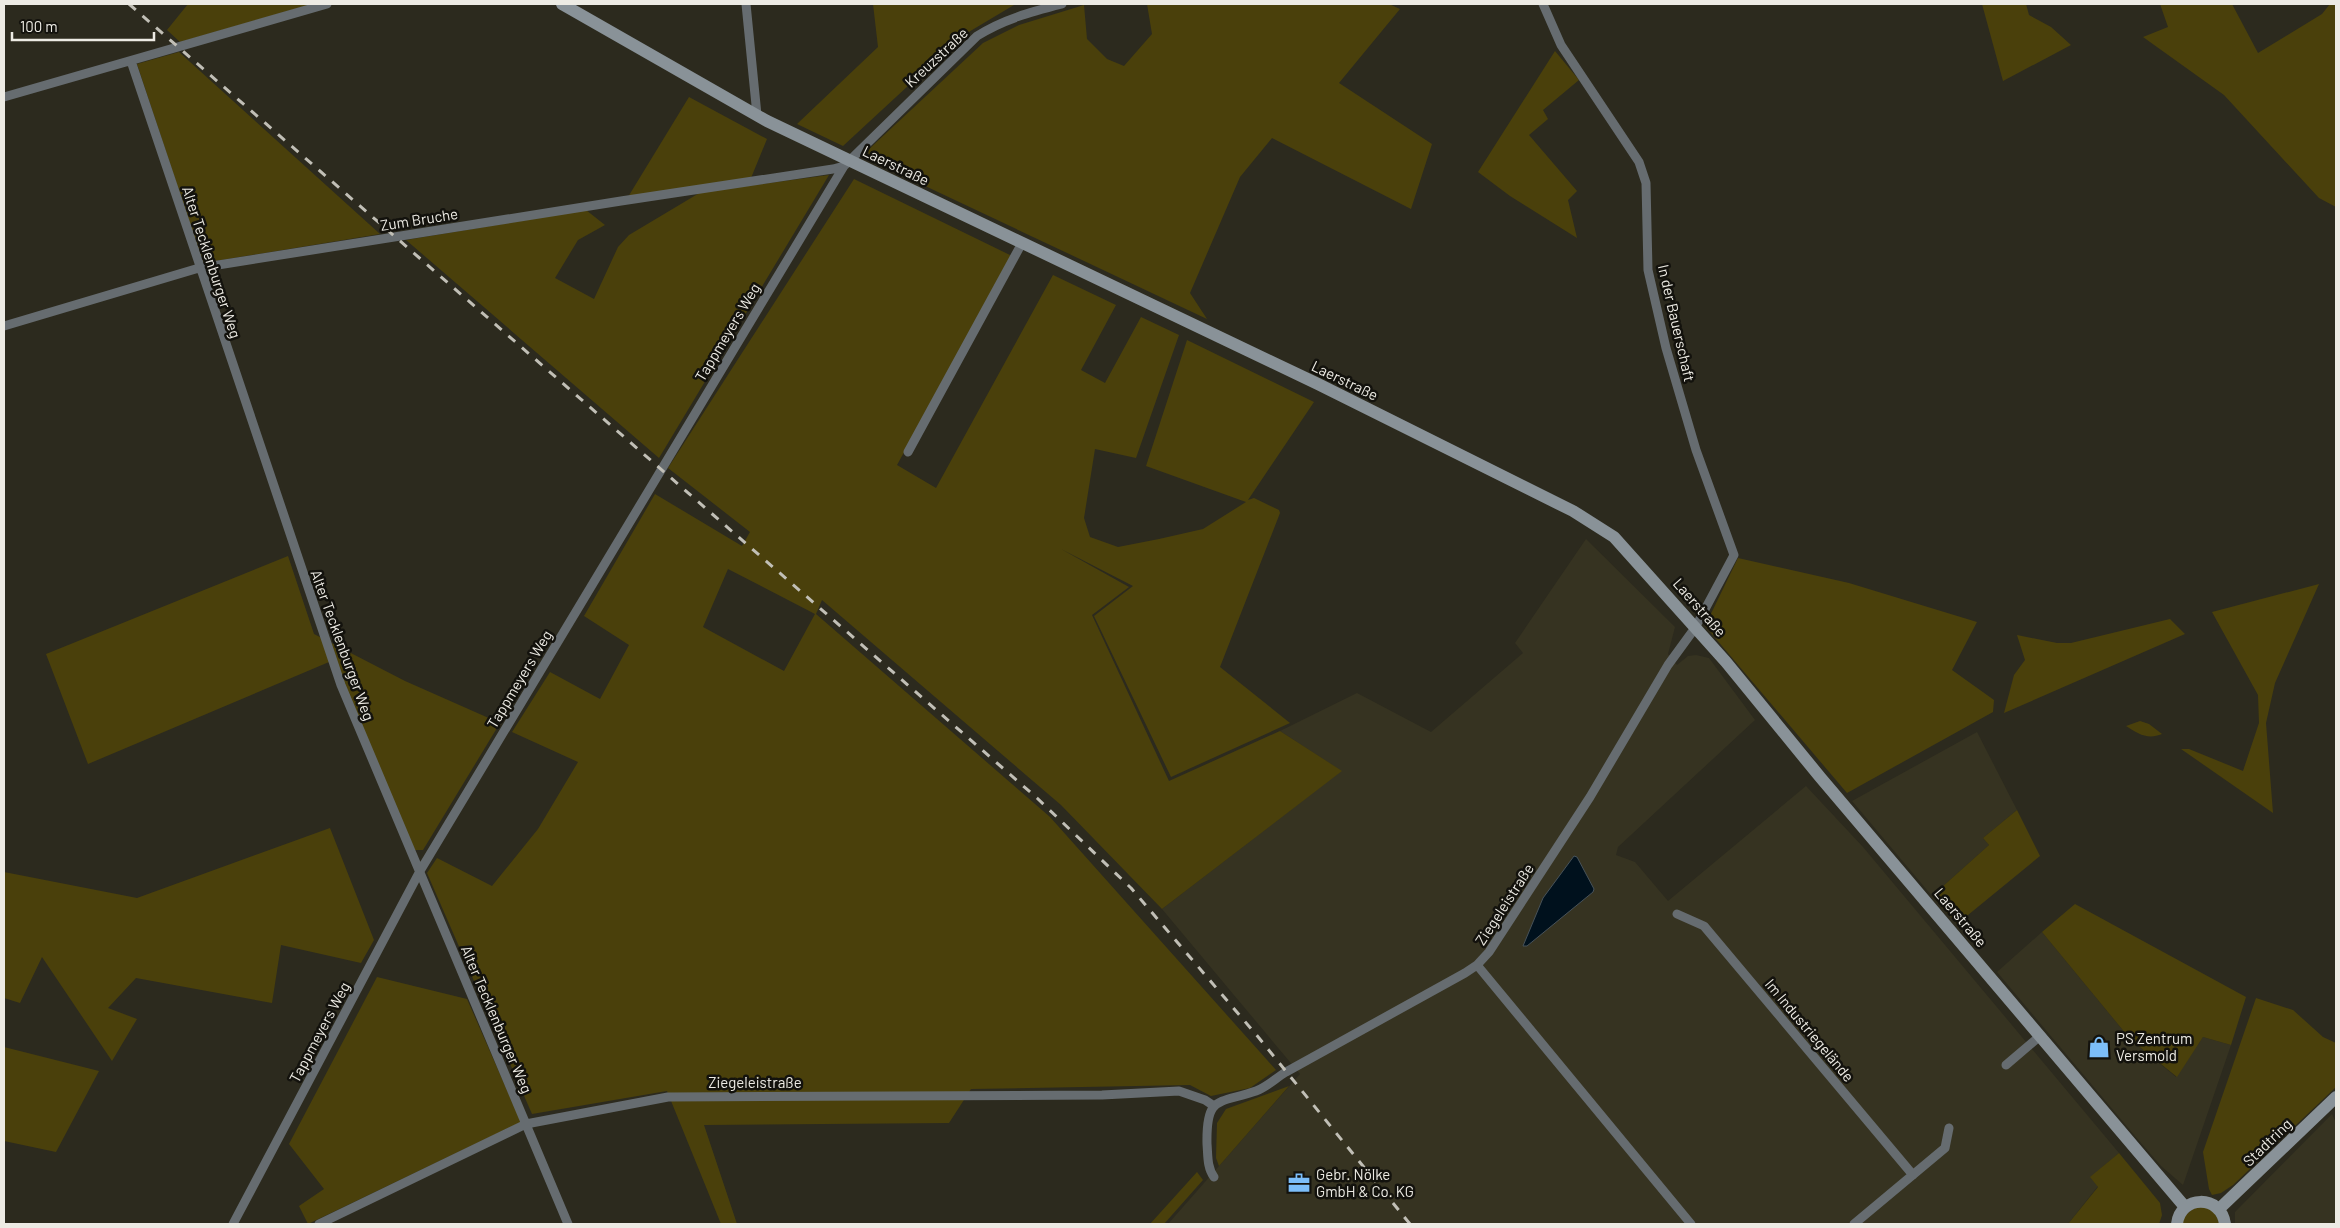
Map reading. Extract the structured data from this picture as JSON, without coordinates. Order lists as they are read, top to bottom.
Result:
{
  "streets": {
    "main road": ["Laerstraße", "Stadtring"],
    "street": [
      "Kreuzstraße",
      "Zum Bruche",
      "Alter Tecklenburger Weg",
      "In der Bauerschaft",
      "Tappmeyers Weg",
      "Ziegeleistraße",
      "Im Industriegelände"
    ]
  },
  "crossings": [
    ["Kreuzstraße", "Laerstraße"],
    ["Kreuzstraße", "Zum Bruche"],
    ["Kreuzstraße", "Tappmeyers Weg"],
    ["Laerstraße", "Zum Bruche"],
    ["Laerstraße", "In der Bauerschaft"],
    ["Laerstraße", "Tappmeyers Weg"],
    ["Laerstraße", "Ziegeleistraße"],
    ["Zum Bruche", "Alter Tecklenburger Weg"],
    ["Zum Bruche", "Tappmeyers Weg"],
    ["Alter Tecklenburger Weg", "Tappmeyers Weg"],
    ["Alter Tecklenburger Weg", "Ziegeleistraße"],
    ["In der Bauerschaft", "Ziegeleistraße"]
  ],
  "places": {
    "shop": ["PS Zentrum Versmold"],
    "office": ["Gebr. Nölke GmbH & Co. KG"]
  },
  "scale_bar": "100 m"
}
